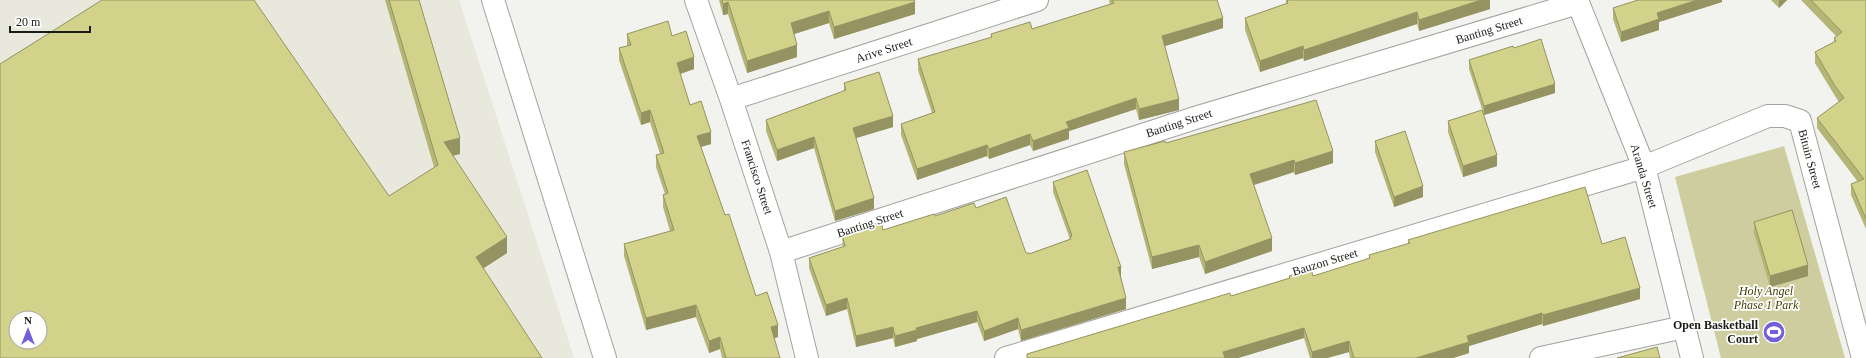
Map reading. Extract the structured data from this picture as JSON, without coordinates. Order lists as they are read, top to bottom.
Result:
{
  "streets": {
    "street": [
      "Banting Street",
      "Arive Street",
      "Bituin Street",
      "Aranda Street",
      "Francisco Street",
      "Bauzon Street"
    ]
  },
  "crossings": [
    ["Banting Street", "Aranda Street"],
    ["Banting Street", "Francisco Street"],
    ["Arive Street", "Francisco Street"],
    ["Bituin Street", "Aranda Street"],
    ["Bituin Street", "Bauzon Street"],
    ["Aranda Street", "Bauzon Street"]
  ],
  "parks": ["Holy Angel Phase 1 Park"],
  "places": {
    "sports": ["Open Basketball Court"]
  },
  "scale_bar": "20 m",
  "north": "top"
}
